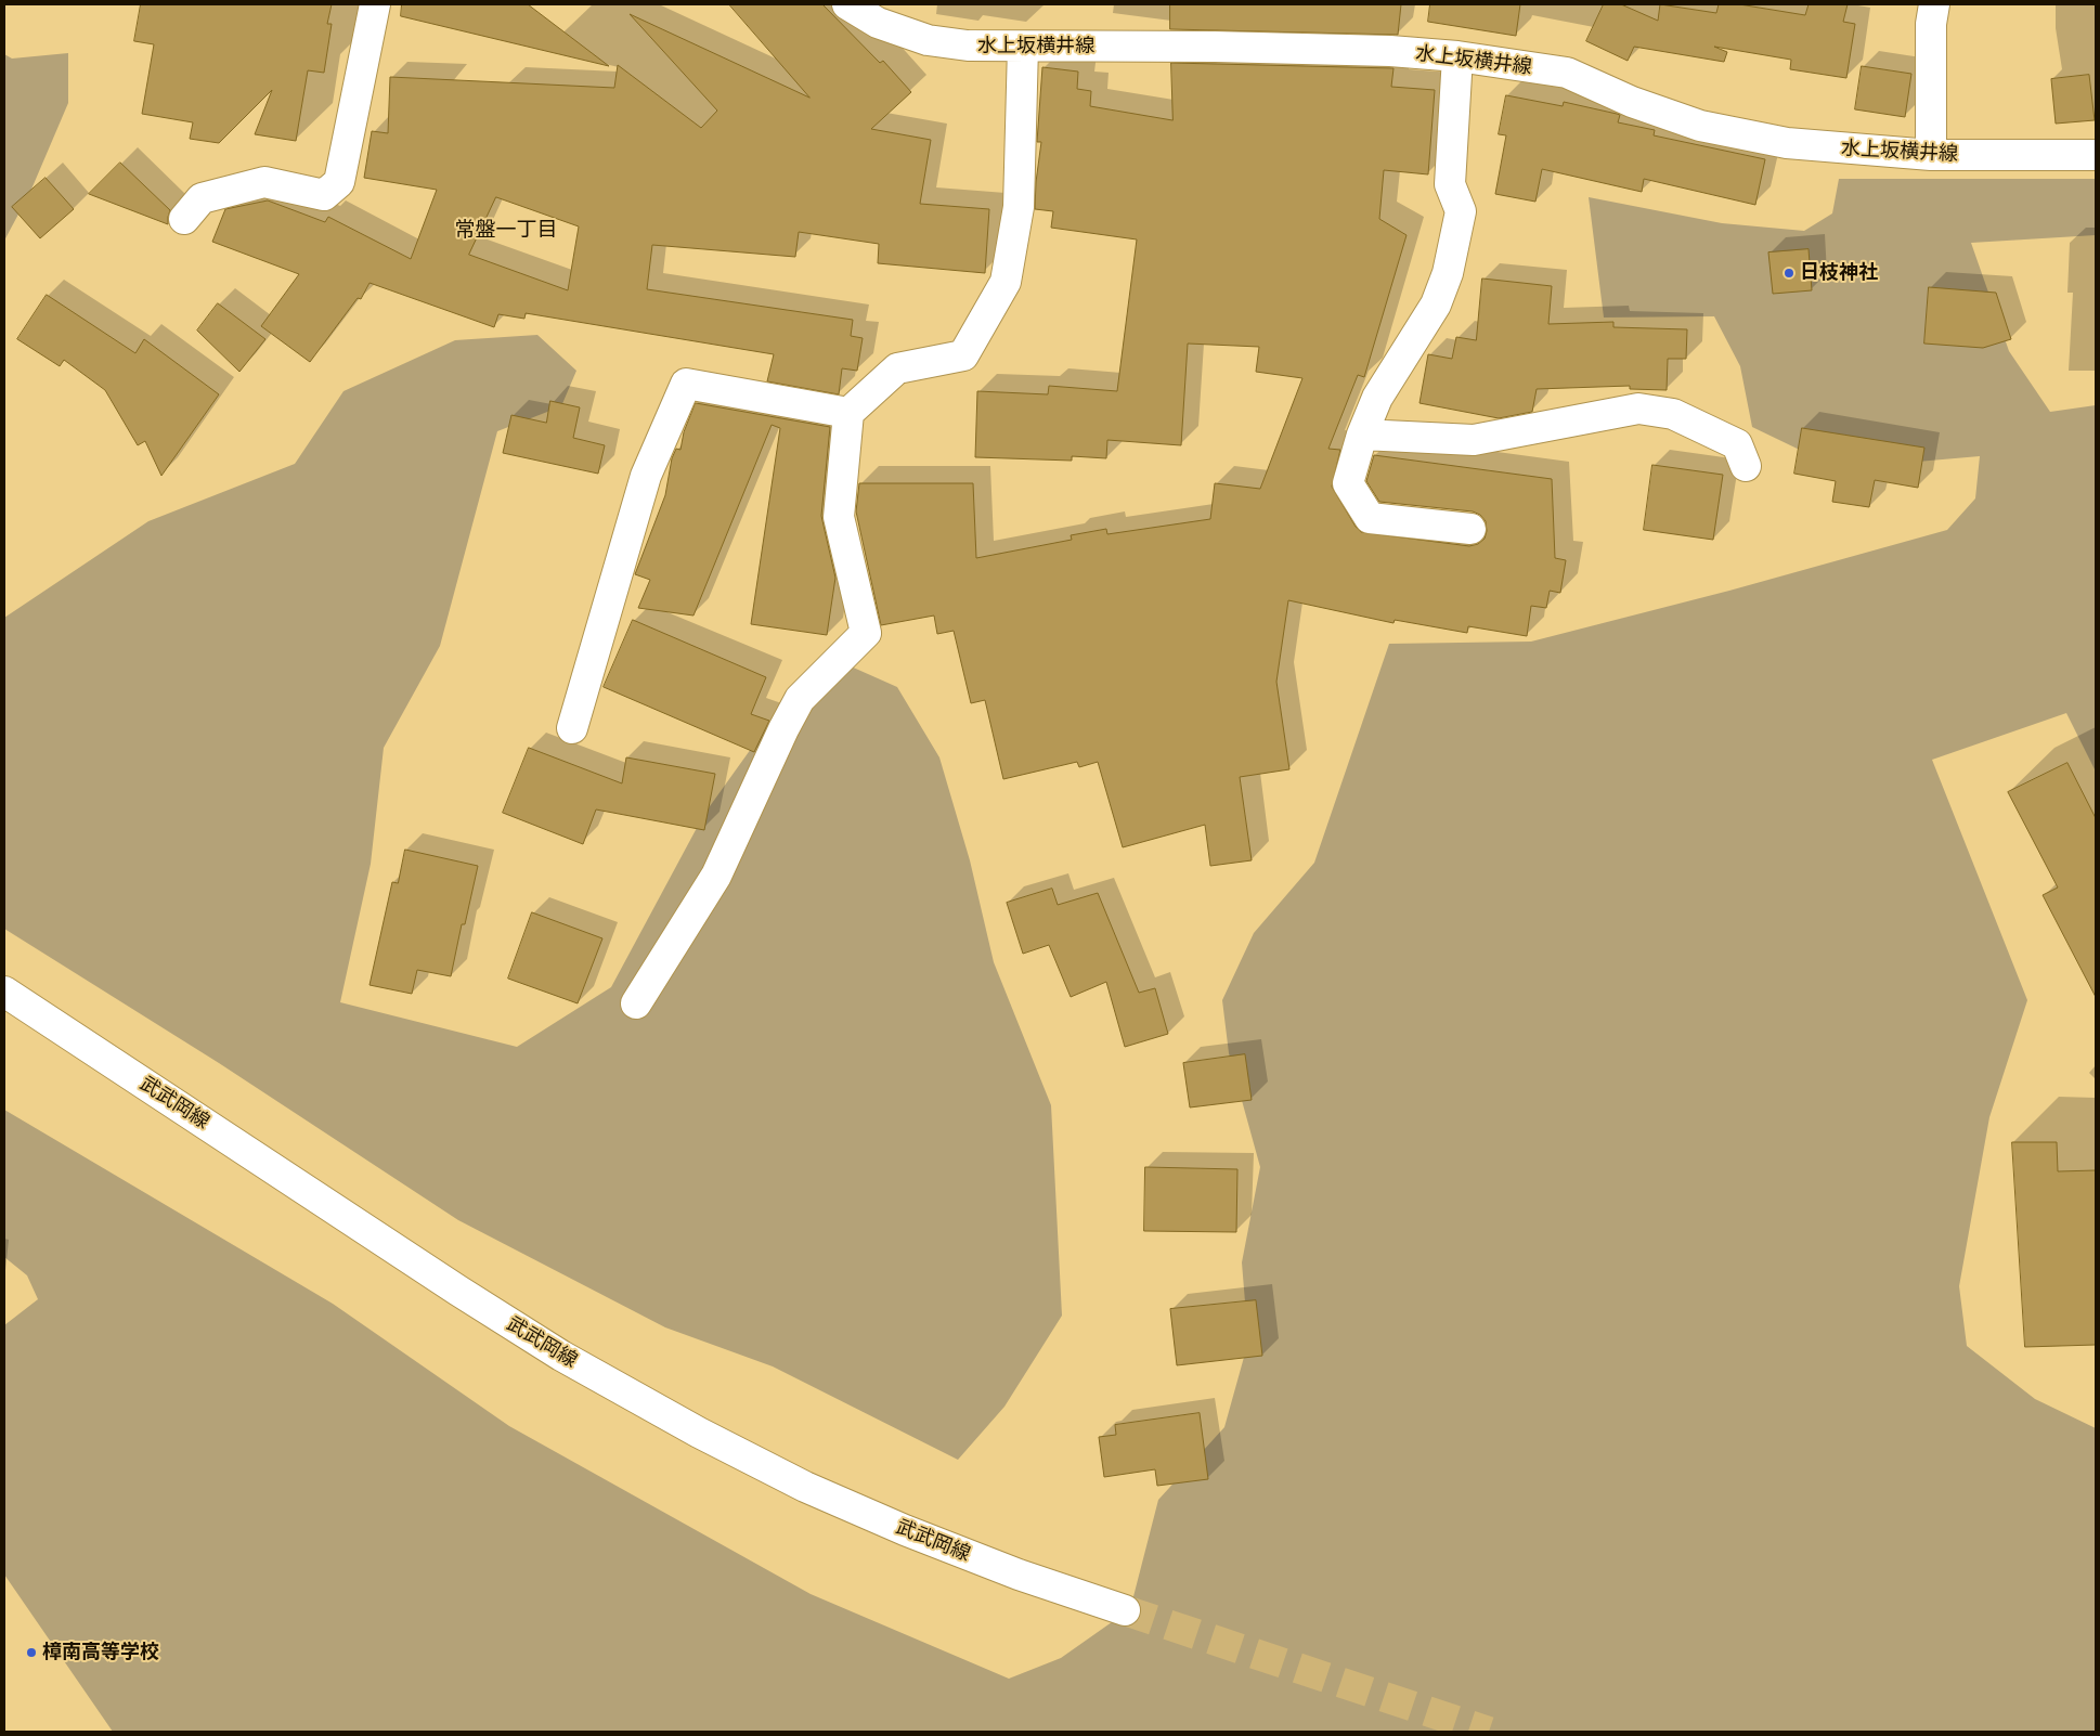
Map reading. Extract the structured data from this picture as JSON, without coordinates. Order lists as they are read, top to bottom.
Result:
{
  "streets": {
    "street": ["水上坂横井線", "武武岡線"]
  },
  "districts": ["常盤一丁目"],
  "places": ["日枝神社", "樟南高等学校"]
}
